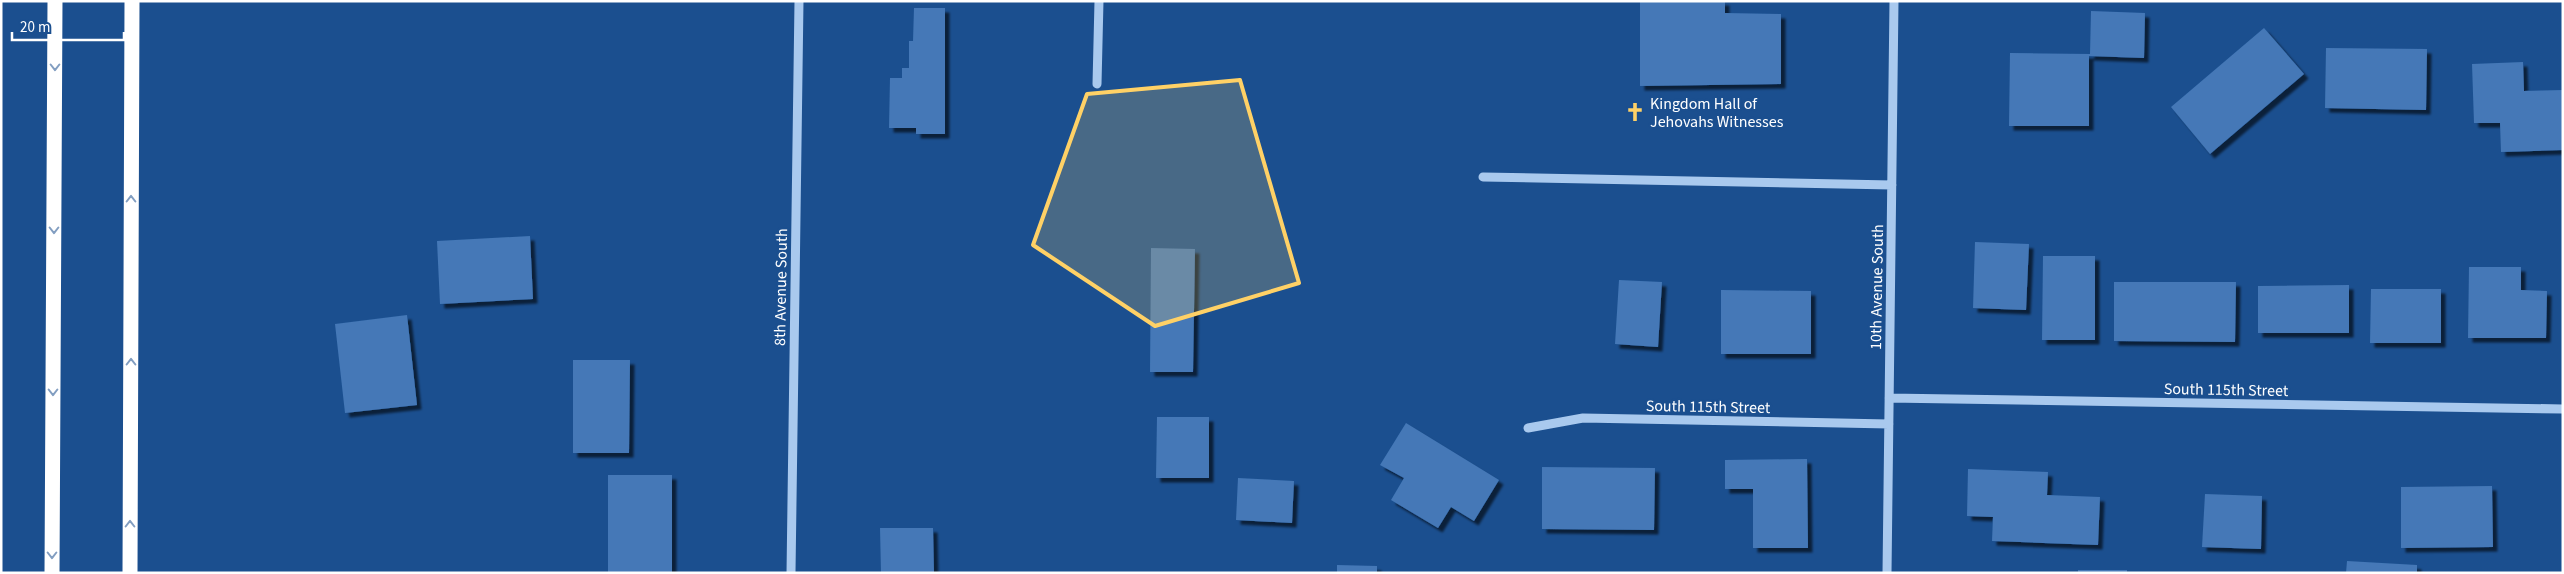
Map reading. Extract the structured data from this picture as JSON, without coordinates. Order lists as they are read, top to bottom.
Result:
{
  "streets": {
    "street": ["8th Avenue South", "10th Avenue South", "South 115th Street"]
  },
  "crossings": [
    ["10th Avenue South", "South 115th Street"]
  ],
  "places": {
    "church": ["Kingdom Hall of Jehovahs Witnesses"]
  },
  "scale_bar": "20 m"
}
